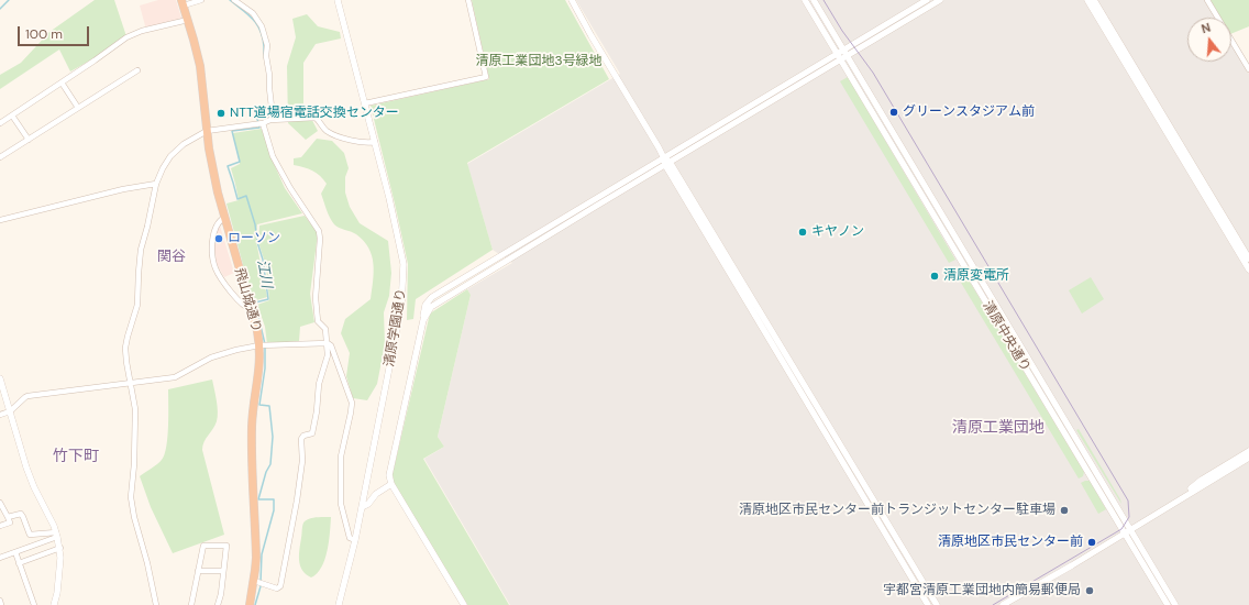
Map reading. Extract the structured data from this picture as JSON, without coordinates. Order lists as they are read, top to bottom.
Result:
{
  "streets": {
    "highway": ["飛山城通り"],
    "street": ["清原学園通り", "清原中央通り"]
  },
  "districts": ["関谷", "清原工業団地", "竹下町"],
  "water": ["江川"],
  "parks": ["清原工業団地3号緑地"],
  "places": [
    "グリーンスタジアム前",
    "NTT道場宿電話交換センター",
    "キヤノン",
    "ローソン",
    "清原変電所",
    "清原地区市民センター前トランジットセンター駐車場",
    "清原地区市民センター前",
    "宇都宮清原工業団地内簡易郵便局"
  ],
  "scale_bar": "100 m",
  "north": "top"
}
